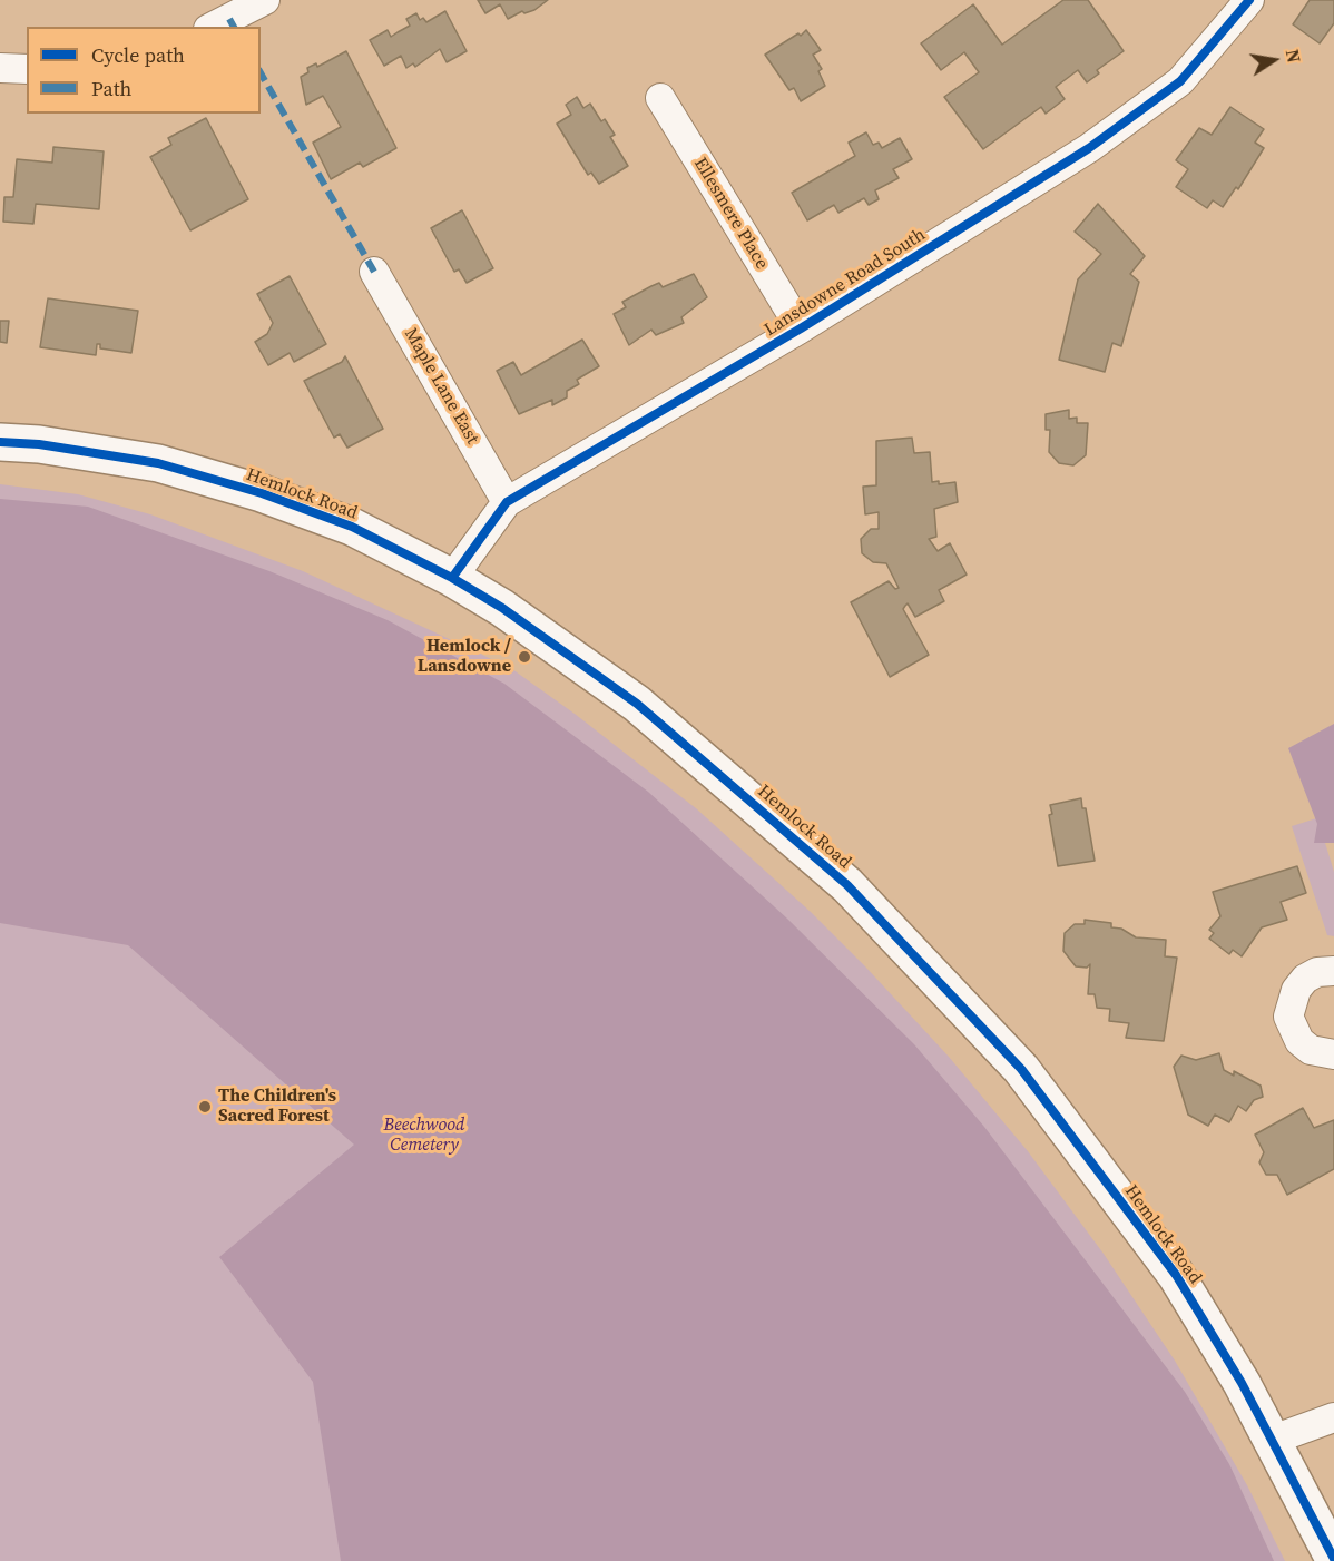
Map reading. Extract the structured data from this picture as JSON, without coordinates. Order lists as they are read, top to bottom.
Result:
{
  "streets": {
    "main road": ["Hemlock Road"],
    "street": ["Ellesmere Place", "Lansdowne Road South", "Maple Lane East"]
  },
  "crossings": [
    ["Ellesmere Place", "Lansdowne Road South"],
    ["Lansdowne Road South", "Maple Lane East"],
    ["Lansdowne Road South", "Hemlock Road"]
  ],
  "parks": ["Beechwood Cemetery"],
  "places": ["Hemlock / Lansdowne", "The Children's Sacred Forest"],
  "legend": ["Cycle path", "Path"],
  "north": "right"
}
